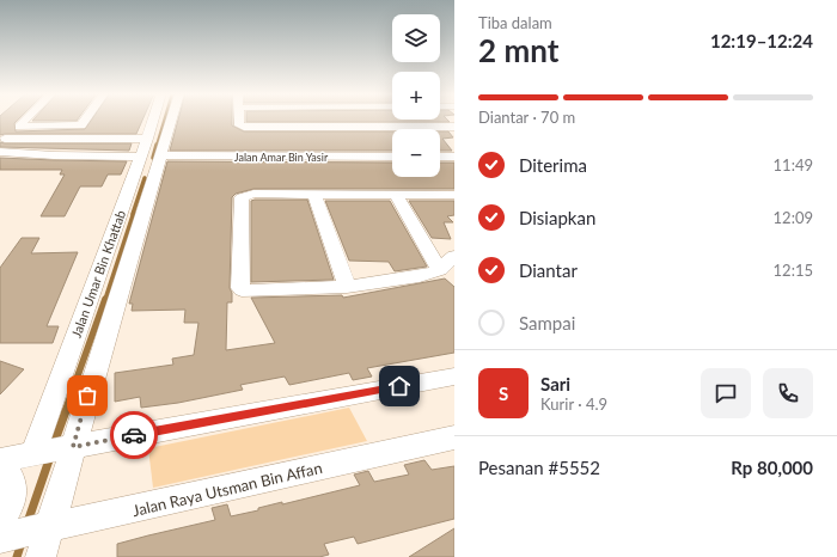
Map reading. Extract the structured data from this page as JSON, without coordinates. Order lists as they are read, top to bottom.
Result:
{
  "streets": {
    "street": ["Jalan Amar Bin Yasir", "Jalan Umar Bin Khattab", "Jalan Raya Utsman Bin Affan"]
  },
  "crossings": [
    ["Jalan Amar Bin Yasir", "Jalan Umar Bin Khattab"]
  ],
  "page": {
    "heading": ["2 mnt", "Tiba dalam", "12:19–12:24"],
    "panel": [
      "Sari",
      "Kurir · 4.9",
      "Pesanan #5552",
      "Rp 80,000"
    ],
    "map_buttons": ["+", "−"],
    "bar": "Diantar · 70 m",
    "list": [
      ["Diterima", "11:49"],
      ["Disiapkan", "12:09"],
      ["Diantar", "12:15"],
      "Sampai"
    ],
    "round": "S"
  }
}
